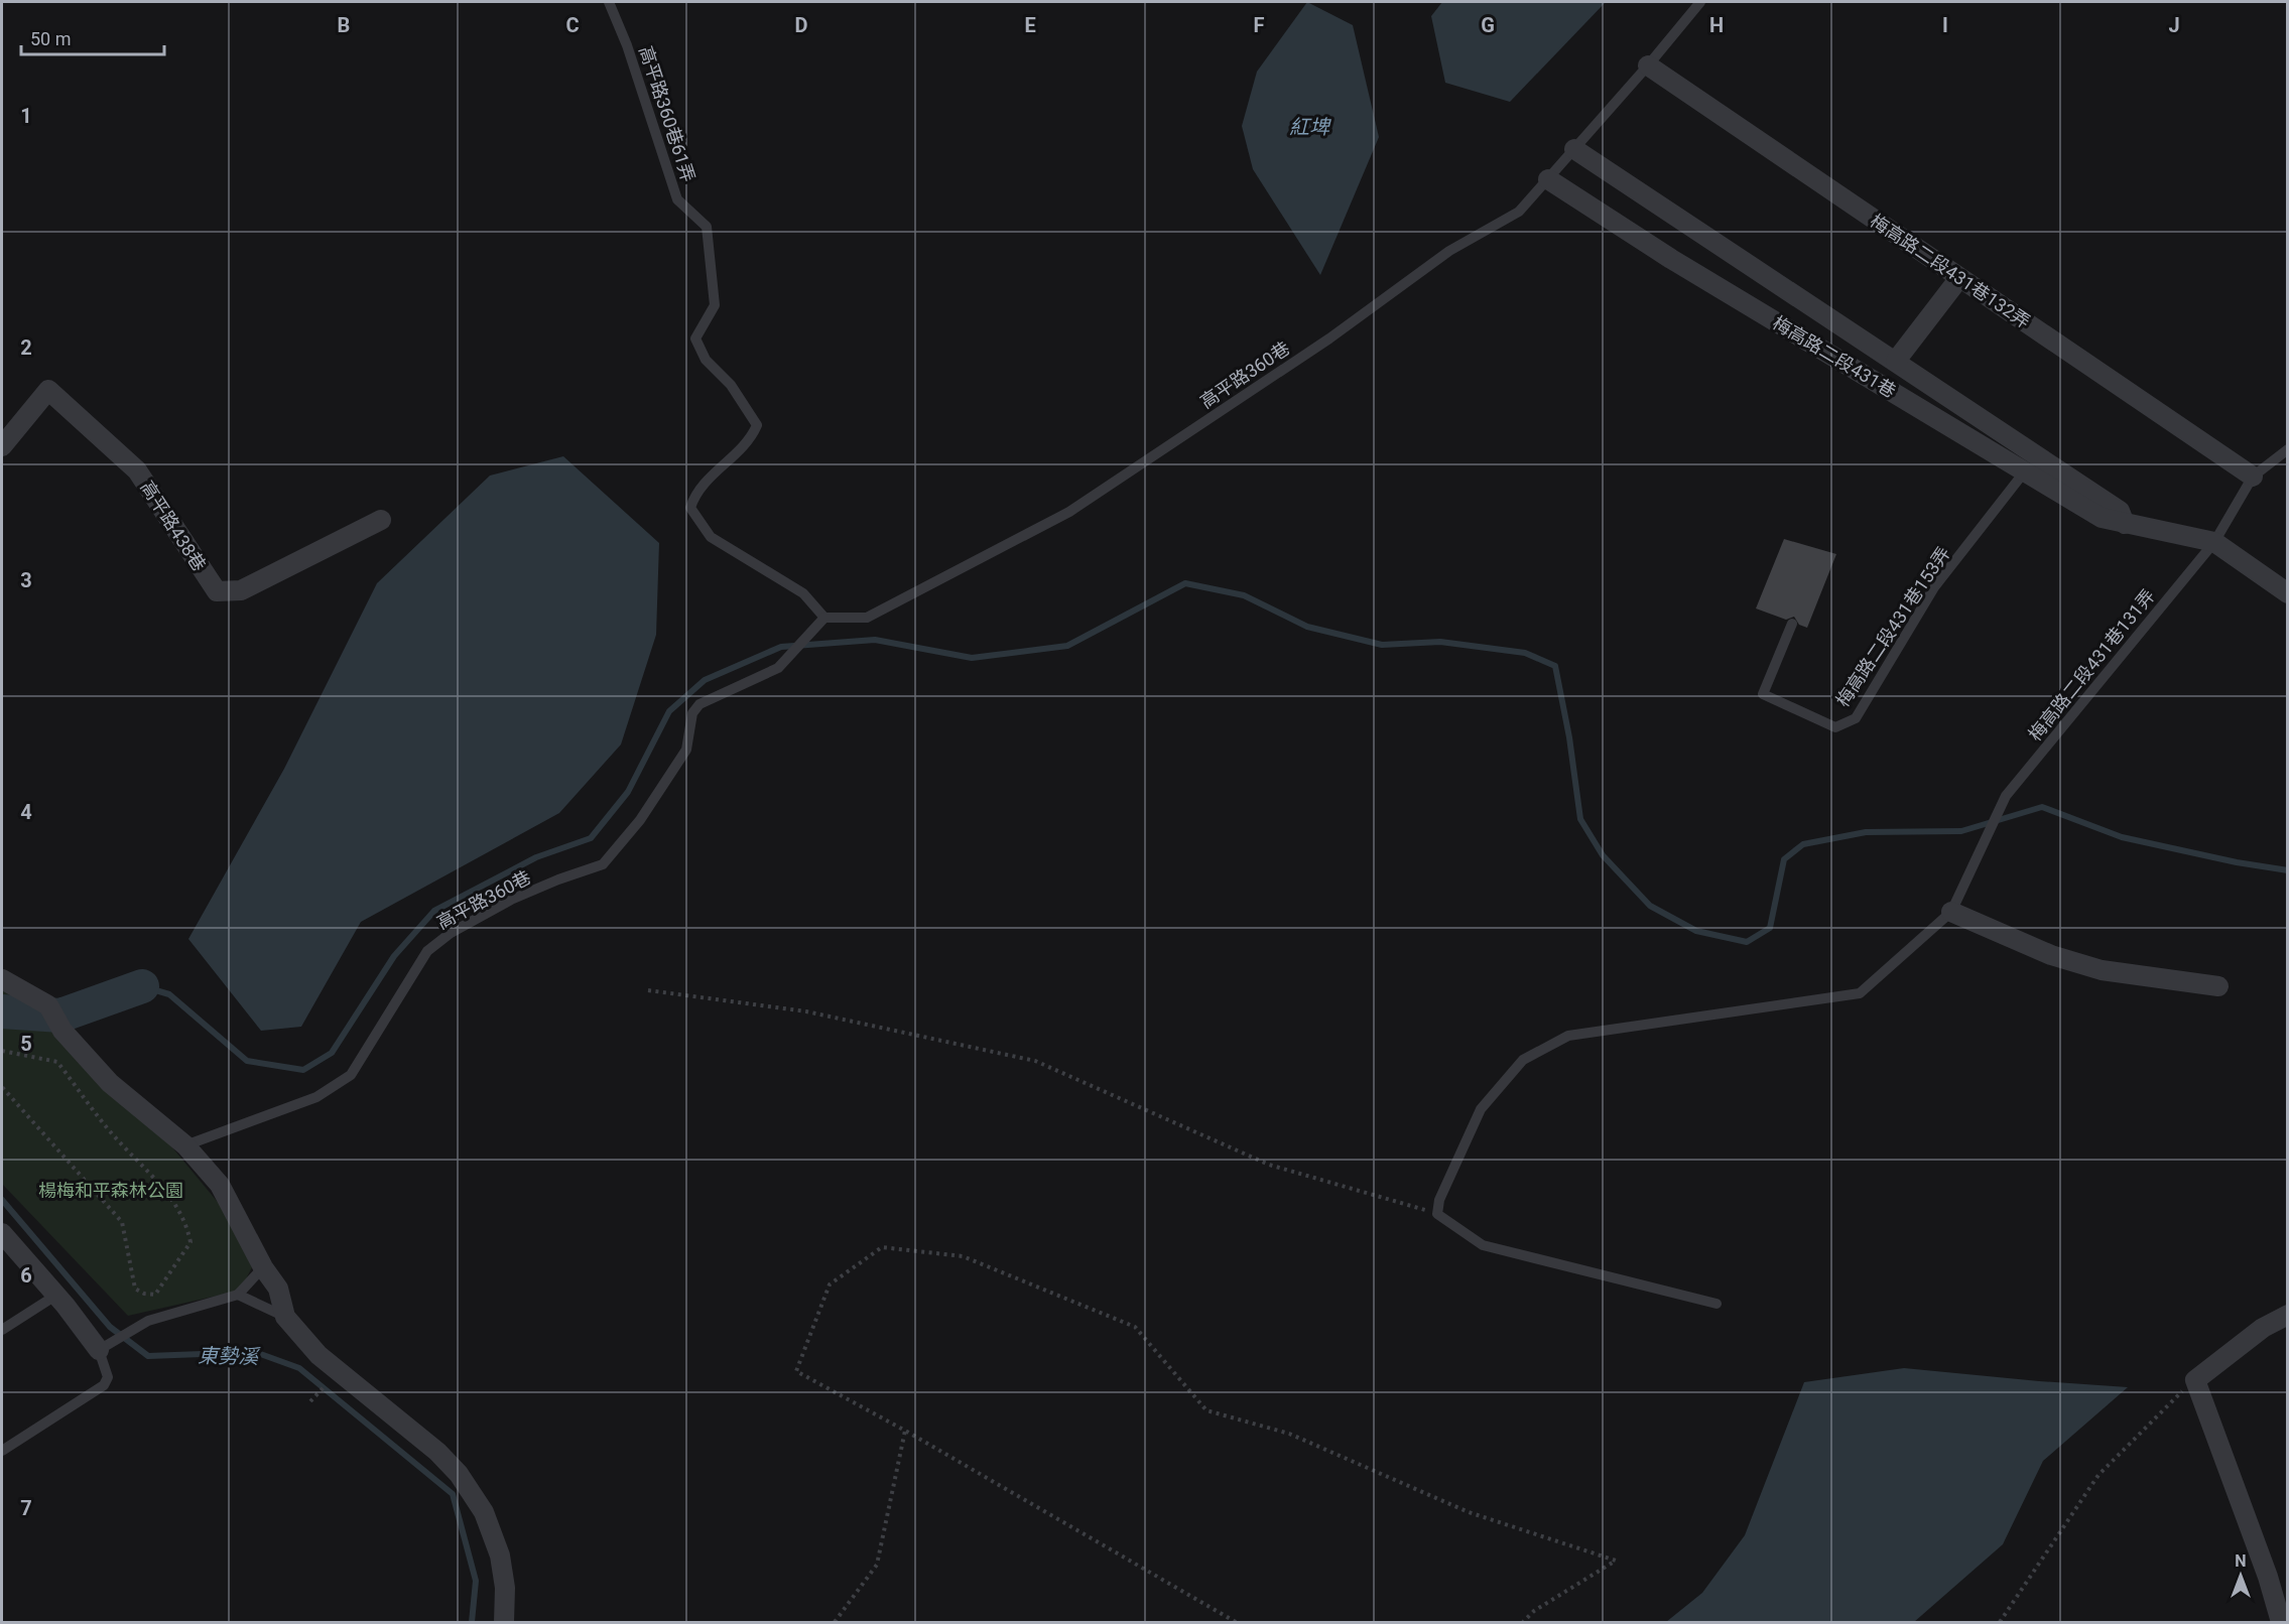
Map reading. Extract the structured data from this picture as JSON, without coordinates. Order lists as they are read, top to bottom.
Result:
{
  "streets": {
    "street": ["梅高路二段431巷132弄", "梅高路二段431巷", "高平路438巷"],
    "lane": [
      "高平路360巷61弄",
      "高平路360巷",
      "梅高路二段431巷153弄",
      "梅高路二段431巷131弄"
    ]
  },
  "crossings": [
    ["高平路360巷61弄", "高平路360巷"],
    ["梅高路二段431巷132弄", "高平路360巷"],
    ["梅高路二段431巷132弄", "梅高路二段431巷131弄"],
    ["梅高路二段431巷", "高平路360巷"],
    ["梅高路二段431巷", "梅高路二段431巷153弄"],
    ["梅高路二段431巷", "梅高路二段431巷131弄"]
  ],
  "water": ["紅埤", "東勢溪"],
  "parks": ["楊梅和平森林公園"],
  "scale_bar": "50 m",
  "north": "top",
  "grid": {
    "columns": [
      "B",
      "C",
      "D",
      "E",
      "F",
      "G",
      "H",
      "I",
      "J"
    ],
    "rows": [
      "1",
      "2",
      "3",
      "4",
      "5",
      "6",
      "7"
    ]
  }
}
